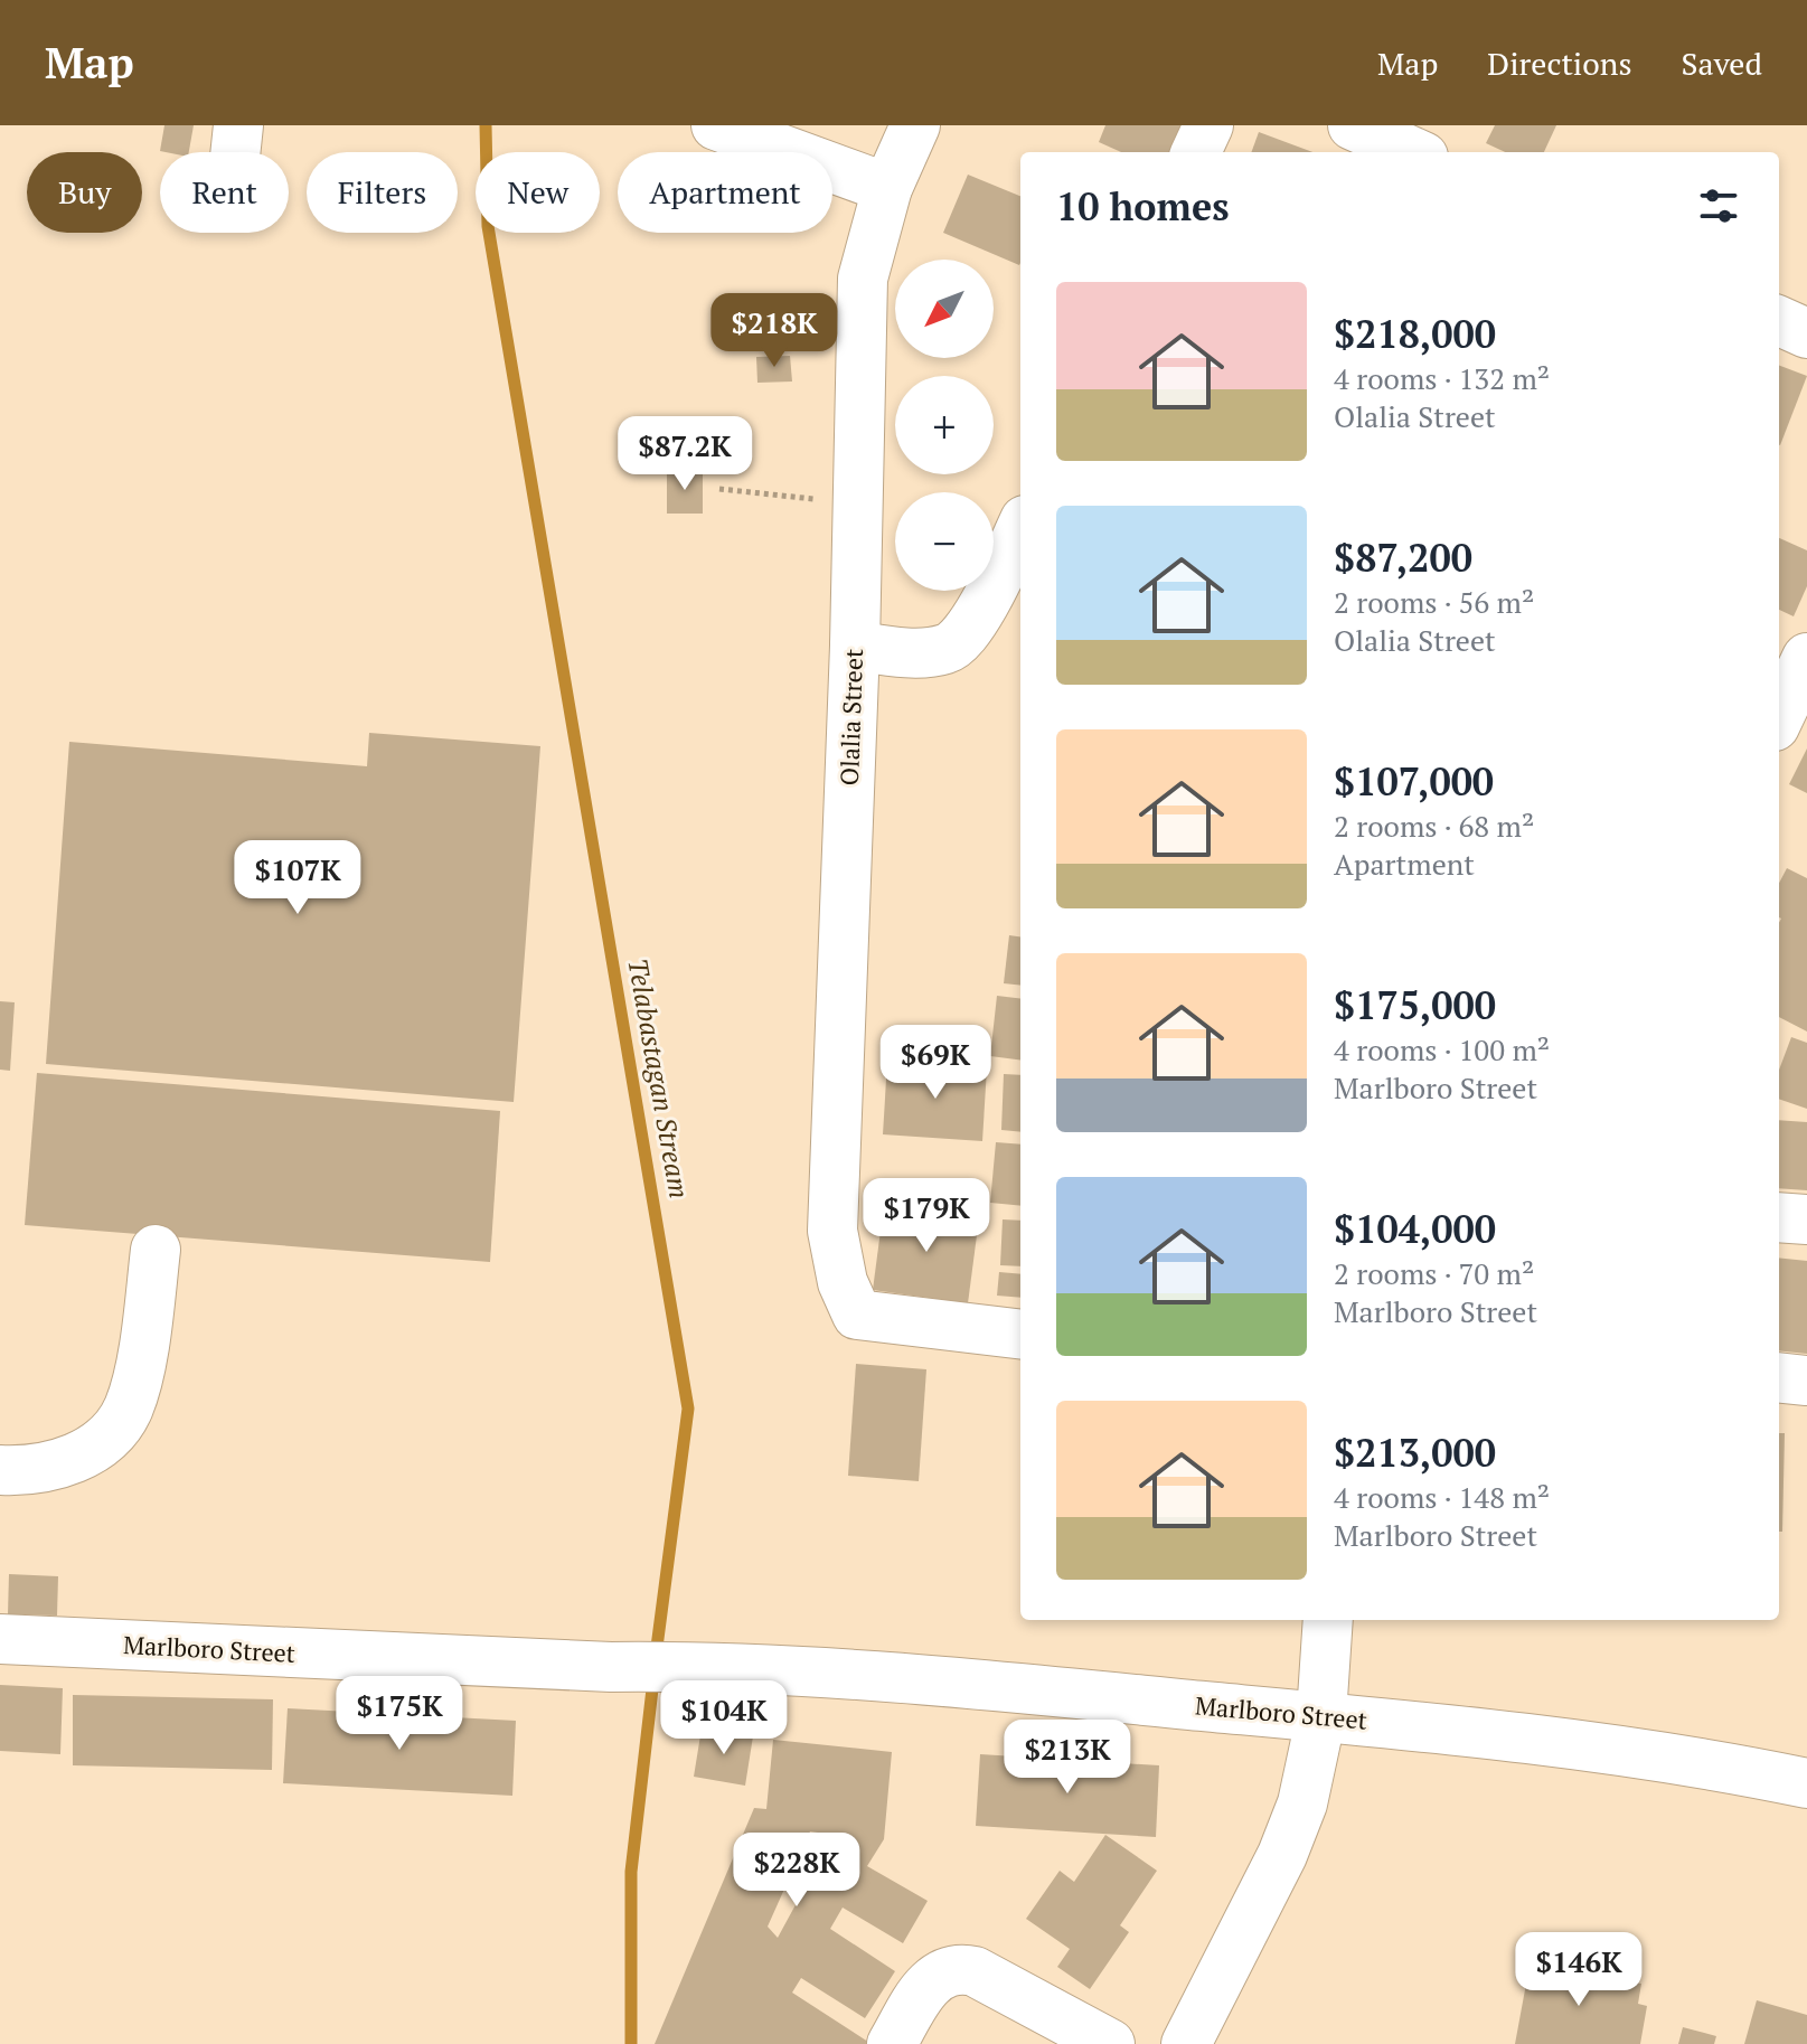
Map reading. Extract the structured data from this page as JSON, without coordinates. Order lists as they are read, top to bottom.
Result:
{
  "streets": {
    "street": ["Olalia Street", "Marlboro Street"]
  },
  "water": ["Telabastagan Stream"],
  "north": "bottom left",
  "page": {
    "header": "Map",
    "nav": ["Map", "Directions", "Saved"],
    "chip": [
      "Buy",
      "Rent",
      "Filters",
      "New",
      "Apartment"
    ],
    "heading": "10 homes",
    "map_buttons": ["+", "−"],
    "list": [
      {
        "name": "$218,000",
        "note": "4 rooms · 132 m² · Olalia Street"
      },
      {
        "name": "$87,200",
        "note": "2 rooms · 56 m² · Olalia Street"
      },
      {
        "name": "$107,000",
        "note": "2 rooms · 68 m² · Apartment"
      },
      {
        "name": "$175,000",
        "note": "4 rooms · 100 m² · Marlboro Street"
      },
      {
        "name": "$104,000",
        "note": "2 rooms · 70 m² · Marlboro Street"
      },
      {
        "name": "$213,000",
        "note": "4 rooms · 148 m² · Marlboro Street"
      }
    ],
    "price": [
      "$218K",
      "$87.2K",
      "$107K",
      "$69K",
      "$179K",
      "$175K",
      "$104K",
      "$213K",
      "$228K",
      "$146K"
    ]
  }
}
